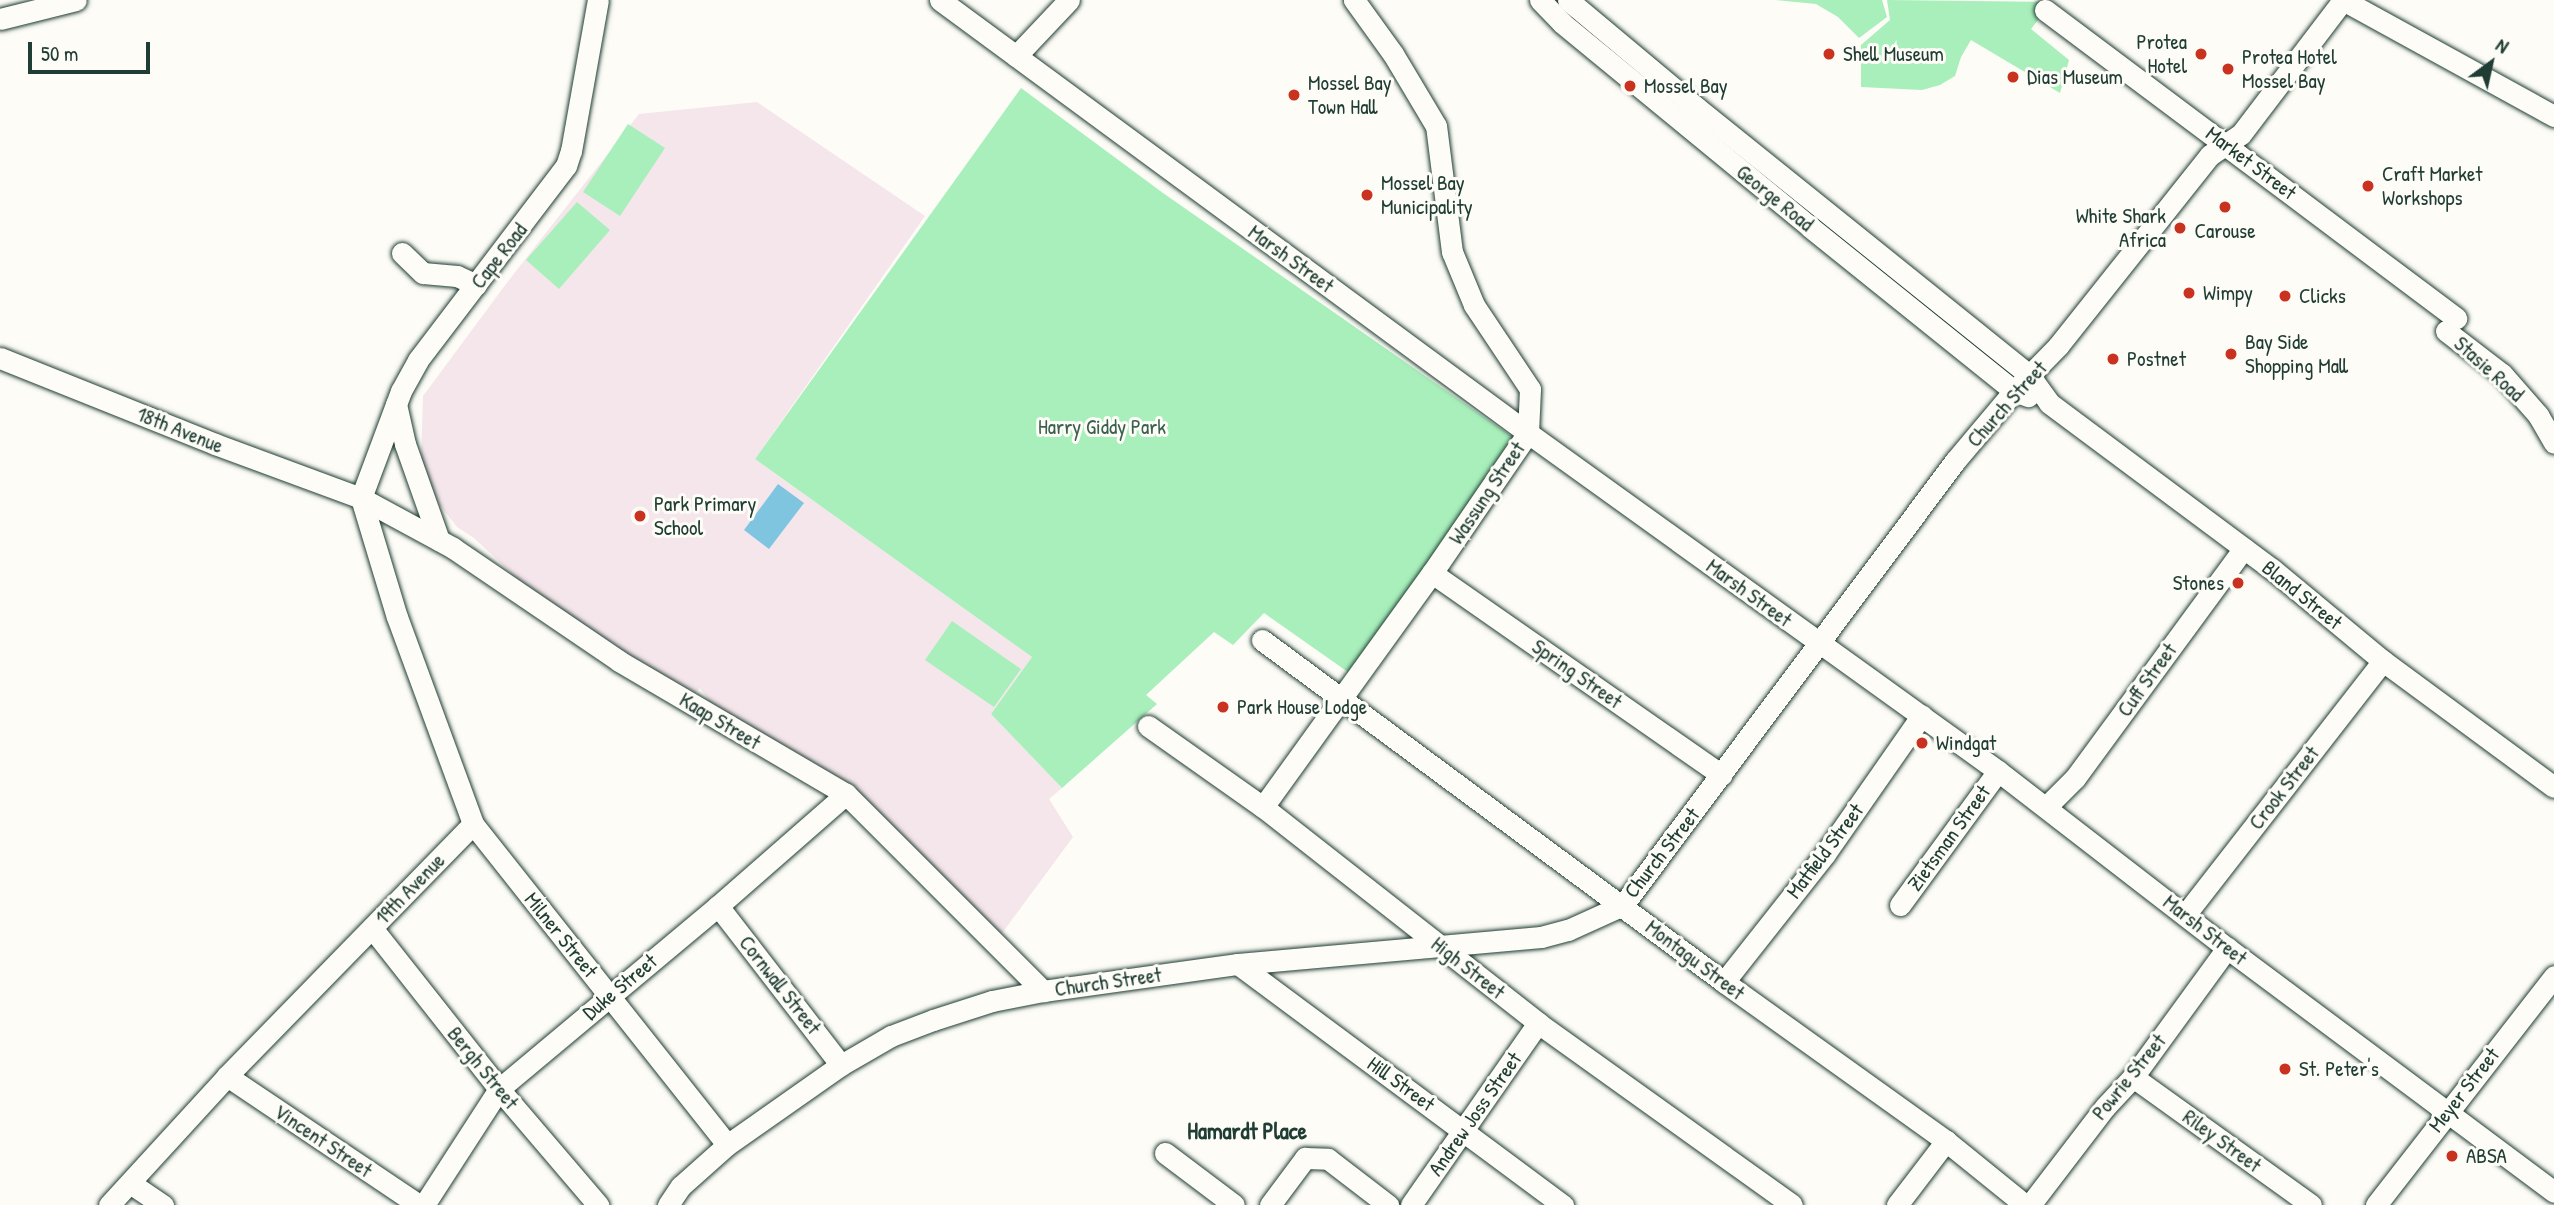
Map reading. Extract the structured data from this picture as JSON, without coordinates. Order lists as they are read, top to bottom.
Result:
{
  "streets": {
    "street": [
      "Market Street",
      "George Road",
      "Cape Road",
      "Marsh Street",
      "Stasie Road",
      "Church Street",
      "18th Avenue",
      "Wassung Street",
      "Bland Street",
      "Spring Street",
      "Cuff Street",
      "Kaap Street",
      "Crook Street",
      "Zietsman Street",
      "Matfield Street",
      "19th Avenue",
      "Milner Street",
      "Montagu Street",
      "High Street",
      "Cornwall Street",
      "Duke Street",
      "Bergh Street",
      "Powrie Street",
      "Hill Street",
      "Meyer Street",
      "Andrew Joss Street",
      "Vincent Street",
      "Riley Street"
    ]
  },
  "crossings": [
    ["Market Street", "Stasie Road"],
    ["Market Street", "Church Street"],
    ["George Road", "Church Street"],
    ["George Road", "Bland Street"],
    ["Cape Road", "18th Avenue"],
    ["Cape Road", "Kaap Street"],
    ["Marsh Street", "Church Street"],
    ["Marsh Street", "Wassung Street"],
    ["Marsh Street", "Cuff Street"],
    ["Marsh Street", "Crook Street"],
    ["Marsh Street", "Zietsman Street"],
    ["Marsh Street", "Matfield Street"],
    ["Marsh Street", "Powrie Street"],
    ["Marsh Street", "Meyer Street"],
    ["Church Street", "Bland Street"],
    ["Church Street", "Spring Street"],
    ["Church Street", "Kaap Street"],
    ["Church Street", "Milner Street"],
    ["Church Street", "Montagu Street"],
    ["Church Street", "High Street"],
    ["Church Street", "Cornwall Street"],
    ["Church Street", "Hill Street"],
    ["18th Avenue", "Kaap Street"],
    ["Wassung Street", "Spring Street"],
    ["Wassung Street", "Montagu Street"],
    ["Wassung Street", "High Street"],
    ["Bland Street", "Cuff Street"],
    ["Bland Street", "Crook Street"],
    ["Kaap Street", "Duke Street"],
    ["Matfield Street", "Montagu Street"],
    ["19th Avenue", "Milner Street"],
    ["19th Avenue", "Bergh Street"],
    ["19th Avenue", "Vincent Street"],
    ["Milner Street", "Duke Street"],
    ["Montagu Street", "Powrie Street"],
    ["High Street", "Andrew Joss Street"],
    ["Cornwall Street", "Duke Street"],
    ["Duke Street", "Bergh Street"],
    ["Duke Street", "Vincent Street"],
    ["Powrie Street", "Riley Street"],
    ["Hill Street", "Andrew Joss Street"]
  ],
  "districts": ["Hamardt Place"],
  "parks": ["Harry Giddy Park"],
  "places": [
    "Shell Museum",
    "Protea Hotel",
    "Protea Hotel Mossel Bay",
    "Dias Museum",
    "Mossel Bay",
    "Mossel Bay Town Hall",
    "Craft Market Workshops",
    "Mossel Bay Municipality",
    "Carouse",
    "White Shark Africa",
    "Wimpy",
    "Clicks",
    "Bay Side Shopping Mall",
    "Postnet",
    "Park Primary School",
    "Stones",
    "Park House Lodge",
    "Windgat",
    "St. Peter's",
    "ABSA"
  ],
  "scale_bar": "50 m",
  "north": "top right"
}
